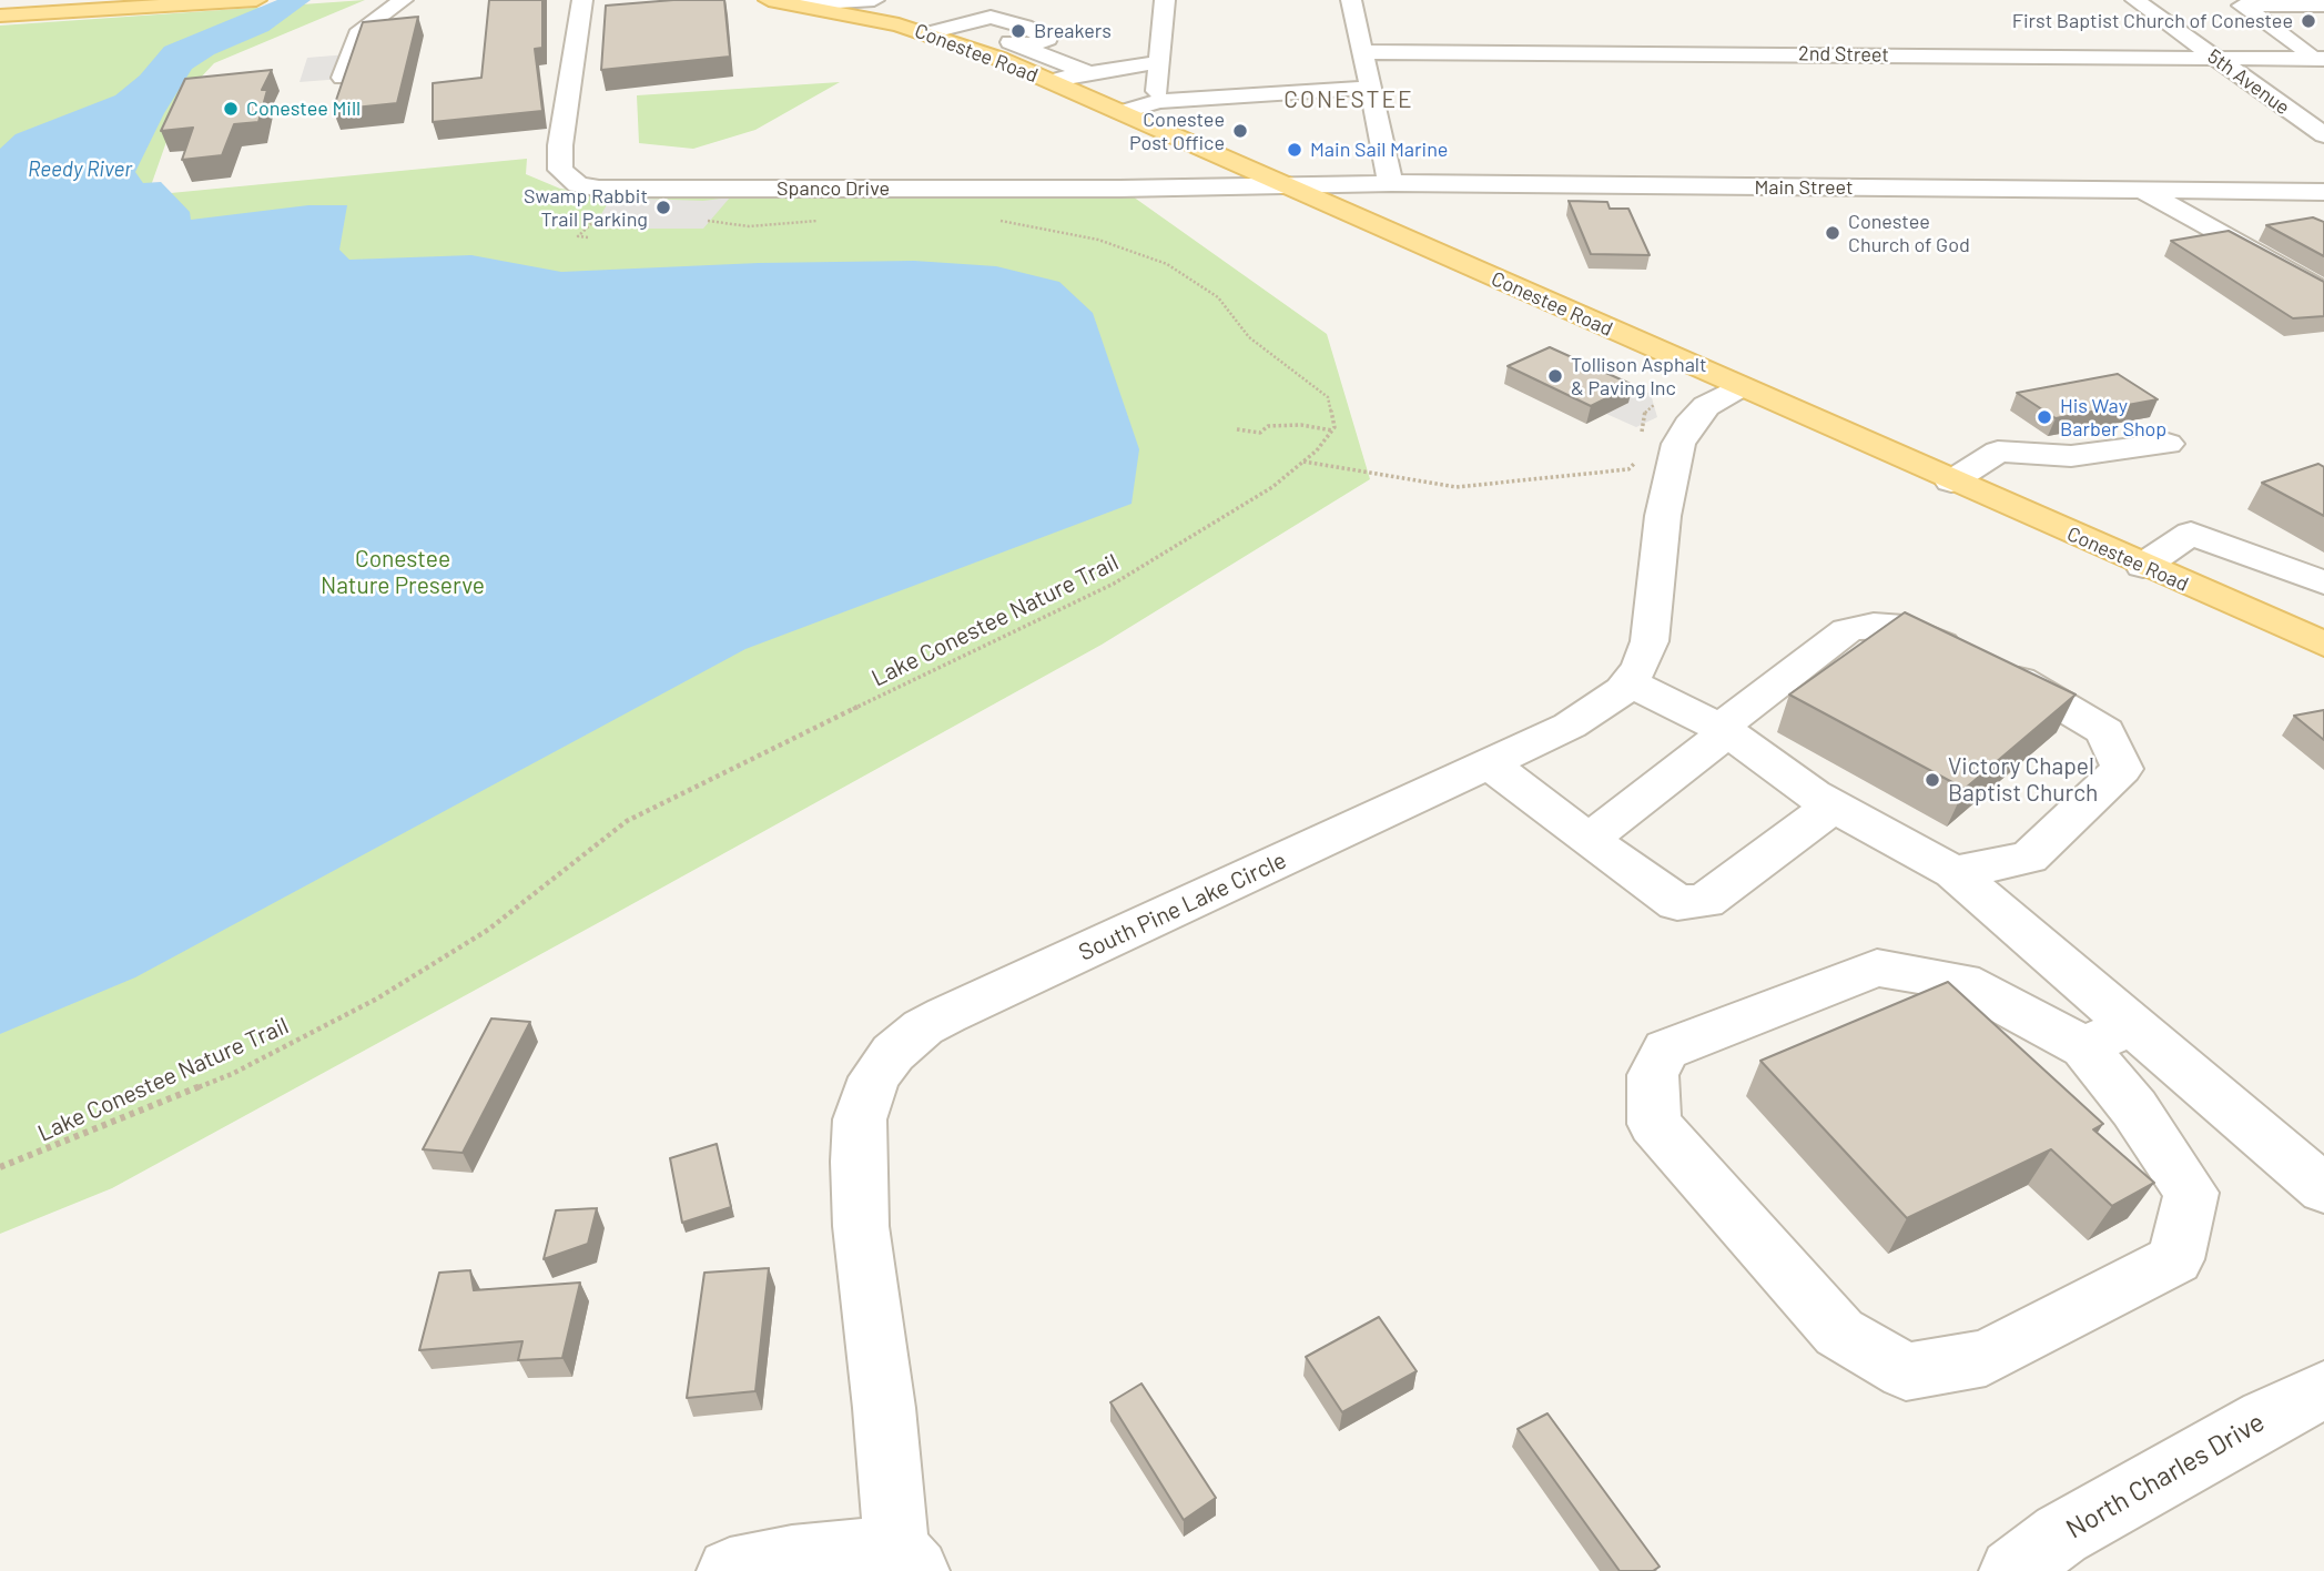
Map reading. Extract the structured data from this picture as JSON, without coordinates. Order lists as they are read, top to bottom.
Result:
{
  "streets": {
    "main road": ["Conestee Road"],
    "street": [
      "2nd Street",
      "5th Avenue",
      "Main Street",
      "Spanco Drive",
      "South Pine Lake Circle",
      "North Charles Drive"
    ],
    "path": ["Lake Conestee Nature Trail"]
  },
  "crossings": [
    ["Conestee Road", "Main Street"],
    ["Conestee Road", "Spanco Drive"],
    ["Conestee Road", "South Pine Lake Circle"],
    ["2nd Street", "5th Avenue"],
    ["Main Street", "Spanco Drive"]
  ],
  "districts": ["CONESTEE"],
  "water": ["Reedy River"],
  "parks": ["Conestee Nature Preserve"],
  "places": [
    "First Baptist Church of Conestee",
    "Breakers",
    "Conestee Mill",
    "Conestee Post Office",
    "Main Sail Marine",
    "Swamp Rabbit Trail Parking",
    "Conestee Church of God",
    "Tollison Asphalt & Paving Inc",
    "His Way Barber Shop",
    "Victory Chapel Baptist Church"
  ]
}
